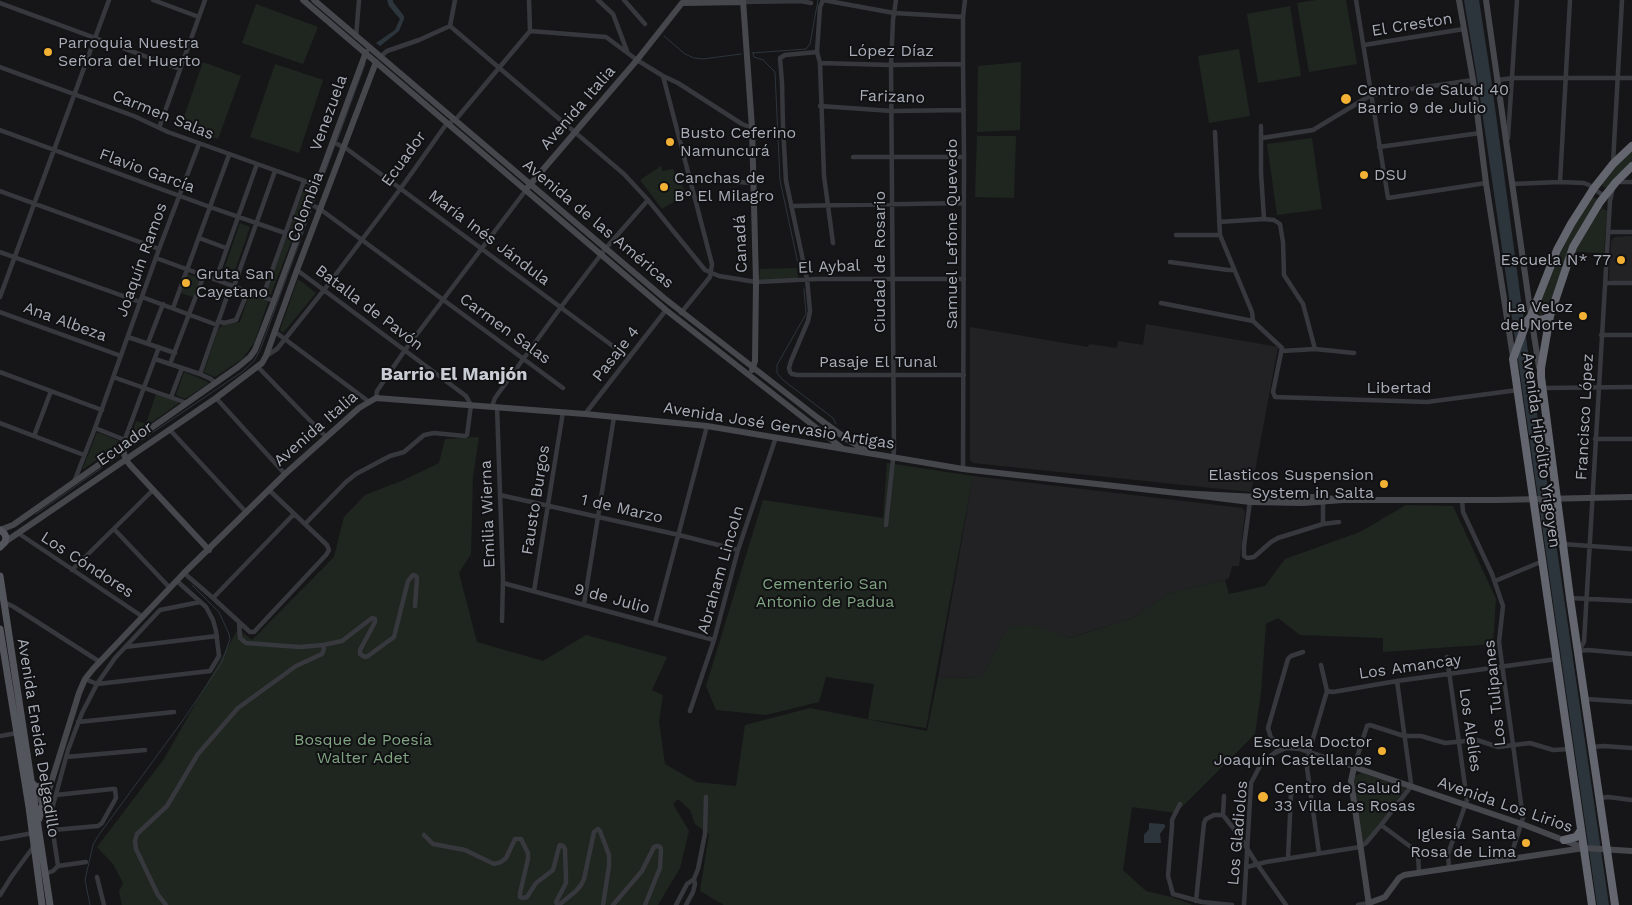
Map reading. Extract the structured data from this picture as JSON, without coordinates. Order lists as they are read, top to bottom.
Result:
{
  "streets": {
    "highway": ["Avenida Hipólito Yrigoyen"],
    "main road": [
      "Avenida Italia",
      "Venezuela",
      "Ecuador",
      "Colombia",
      "Avenida de las Américas",
      "Canadá",
      "Avenida José Gervasio Artigas",
      "Avenida Eneida Delgadillo",
      "Avenida Los Lirios"
    ],
    "street": [
      "El Creston",
      "López Díaz",
      "Farizano",
      "Carmen Salas",
      "Flavio García",
      "Samuel Lefone Quevedo",
      "María Inés Jándula",
      "Joaquín Ramos",
      "Ciudad de Rosario",
      "El Aybal",
      "Batalla de Pavón",
      "Ana Albeza",
      "Pasaje 4",
      "Pasaje El Tunal",
      "Libertad",
      "Francisco López",
      "Fausto Burgos",
      "1 de Marzo",
      "Emilia Wierna",
      "Los Cóndores",
      "Abraham Lincoln",
      "9 de Julio",
      "Los Amancay",
      "Los Tulipanes",
      "Los Alelíes",
      "Los Gladiolos"
    ]
  },
  "crossings": [
    ["El Creston", "Avenida Hipólito Yrigoyen"],
    ["López Díaz", "Samuel Lefone Quevedo"],
    ["López Díaz", "Ciudad de Rosario"],
    ["Farizano", "Samuel Lefone Quevedo"],
    ["Farizano", "Ciudad de Rosario"],
    ["Avenida Italia", "Carmen Salas"],
    ["Avenida Italia", "Avenida de las Américas"],
    ["Avenida Italia", "María Inés Jándula"],
    ["Avenida Italia", "Batalla de Pavón"],
    ["Avenida Italia", "Avenida José Gervasio Artigas"],
    ["Avenida Italia", "Los Cóndores"],
    ["Avenida Italia", "Avenida Eneida Delgadillo"],
    ["Venezuela", "Carmen Salas"],
    ["Venezuela", "Ecuador"],
    ["Venezuela", "Avenida de las Américas"],
    ["Venezuela", "María Inés Jándula"],
    ["Carmen Salas", "Ecuador"],
    ["Carmen Salas", "Colombia"],
    ["Carmen Salas", "Joaquín Ramos"],
    ["Ecuador", "Colombia"],
    ["Ecuador", "Avenida de las Américas"],
    ["Ecuador", "María Inés Jándula"],
    ["Ecuador", "Joaquín Ramos"],
    ["Ecuador", "Batalla de Pavón"],
    ["Ecuador", "Los Cóndores"],
    ["Flavio García", "Joaquín Ramos"],
    ["Colombia", "Avenida de las Américas"],
    ["Colombia", "María Inés Jándula"],
    ["Colombia", "Batalla de Pavón"],
    ["Avenida de las Américas", "Canadá"],
    ["Avenida de las Américas", "Pasaje 4"],
    ["Avenida de las Américas", "Avenida José Gervasio Artigas"],
    ["Samuel Lefone Quevedo", "El Aybal"],
    ["Samuel Lefone Quevedo", "Pasaje El Tunal"],
    ["Samuel Lefone Quevedo", "Avenida José Gervasio Artigas"],
    ["María Inés Jándula", "Pasaje 4"],
    ["Canadá", "El Aybal"],
    ["Joaquín Ramos", "Ana Albeza"],
    ["Ciudad de Rosario", "El Aybal"],
    ["Ciudad de Rosario", "Pasaje El Tunal"],
    ["Ciudad de Rosario", "Avenida José Gervasio Artigas"],
    ["El Aybal", "Pasaje El Tunal"],
    ["Batalla de Pavón", "Avenida José Gervasio Artigas"],
    ["Pasaje 4", "Avenida José Gervasio Artigas"],
    ["Libertad", "Avenida Hipólito Yrigoyen"],
    ["Francisco López", "Avenida José Gervasio Artigas"],
    ["Francisco López", "Avenida Hipólito Yrigoyen"],
    ["Avenida José Gervasio Artigas", "Avenida Hipólito Yrigoyen"],
    ["Avenida José Gervasio Artigas", "Fausto Burgos"],
    ["Avenida José Gervasio Artigas", "Emilia Wierna"],
    ["Avenida José Gervasio Artigas", "Abraham Lincoln"],
    ["Avenida José Gervasio Artigas", "Los Tulipanes"],
    ["Avenida Hipólito Yrigoyen", "Los Amancay"],
    ["Avenida Hipólito Yrigoyen", "Avenida Los Lirios"],
    ["Fausto Burgos", "1 de Marzo"],
    ["Fausto Burgos", "9 de Julio"],
    ["1 de Marzo", "Emilia Wierna"],
    ["1 de Marzo", "Abraham Lincoln"],
    ["Emilia Wierna", "9 de Julio"],
    ["Abraham Lincoln", "9 de Julio"],
    ["Los Amancay", "Los Tulipanes"],
    ["Los Amancay", "Los Alelíes"],
    ["Los Tulipanes", "Avenida Los Lirios"],
    ["Los Alelíes", "Avenida Los Lirios"]
  ],
  "districts": ["Barrio El Manjón"],
  "parks": ["Cementerio San Antonio de Padua", "Bosque de Poesía Walter Adet"],
  "places": [
    "Parroquia Nuestra Señora del Huerto",
    "Centro de Salud 40 Barrio 9 de Julio",
    "Busto Ceferino Namuncurá",
    "DSU",
    "Canchas de B° El Milagro",
    "Escuela N* 77",
    "Gruta San Cayetano",
    "La Veloz del Norte",
    "Elasticos Suspension System in Salta",
    "Escuela Doctor Joaquín Castellanos",
    "Centro de Salud 33 Villa Las Rosas",
    "Iglesia Santa Rosa de Lima"
  ]
}
